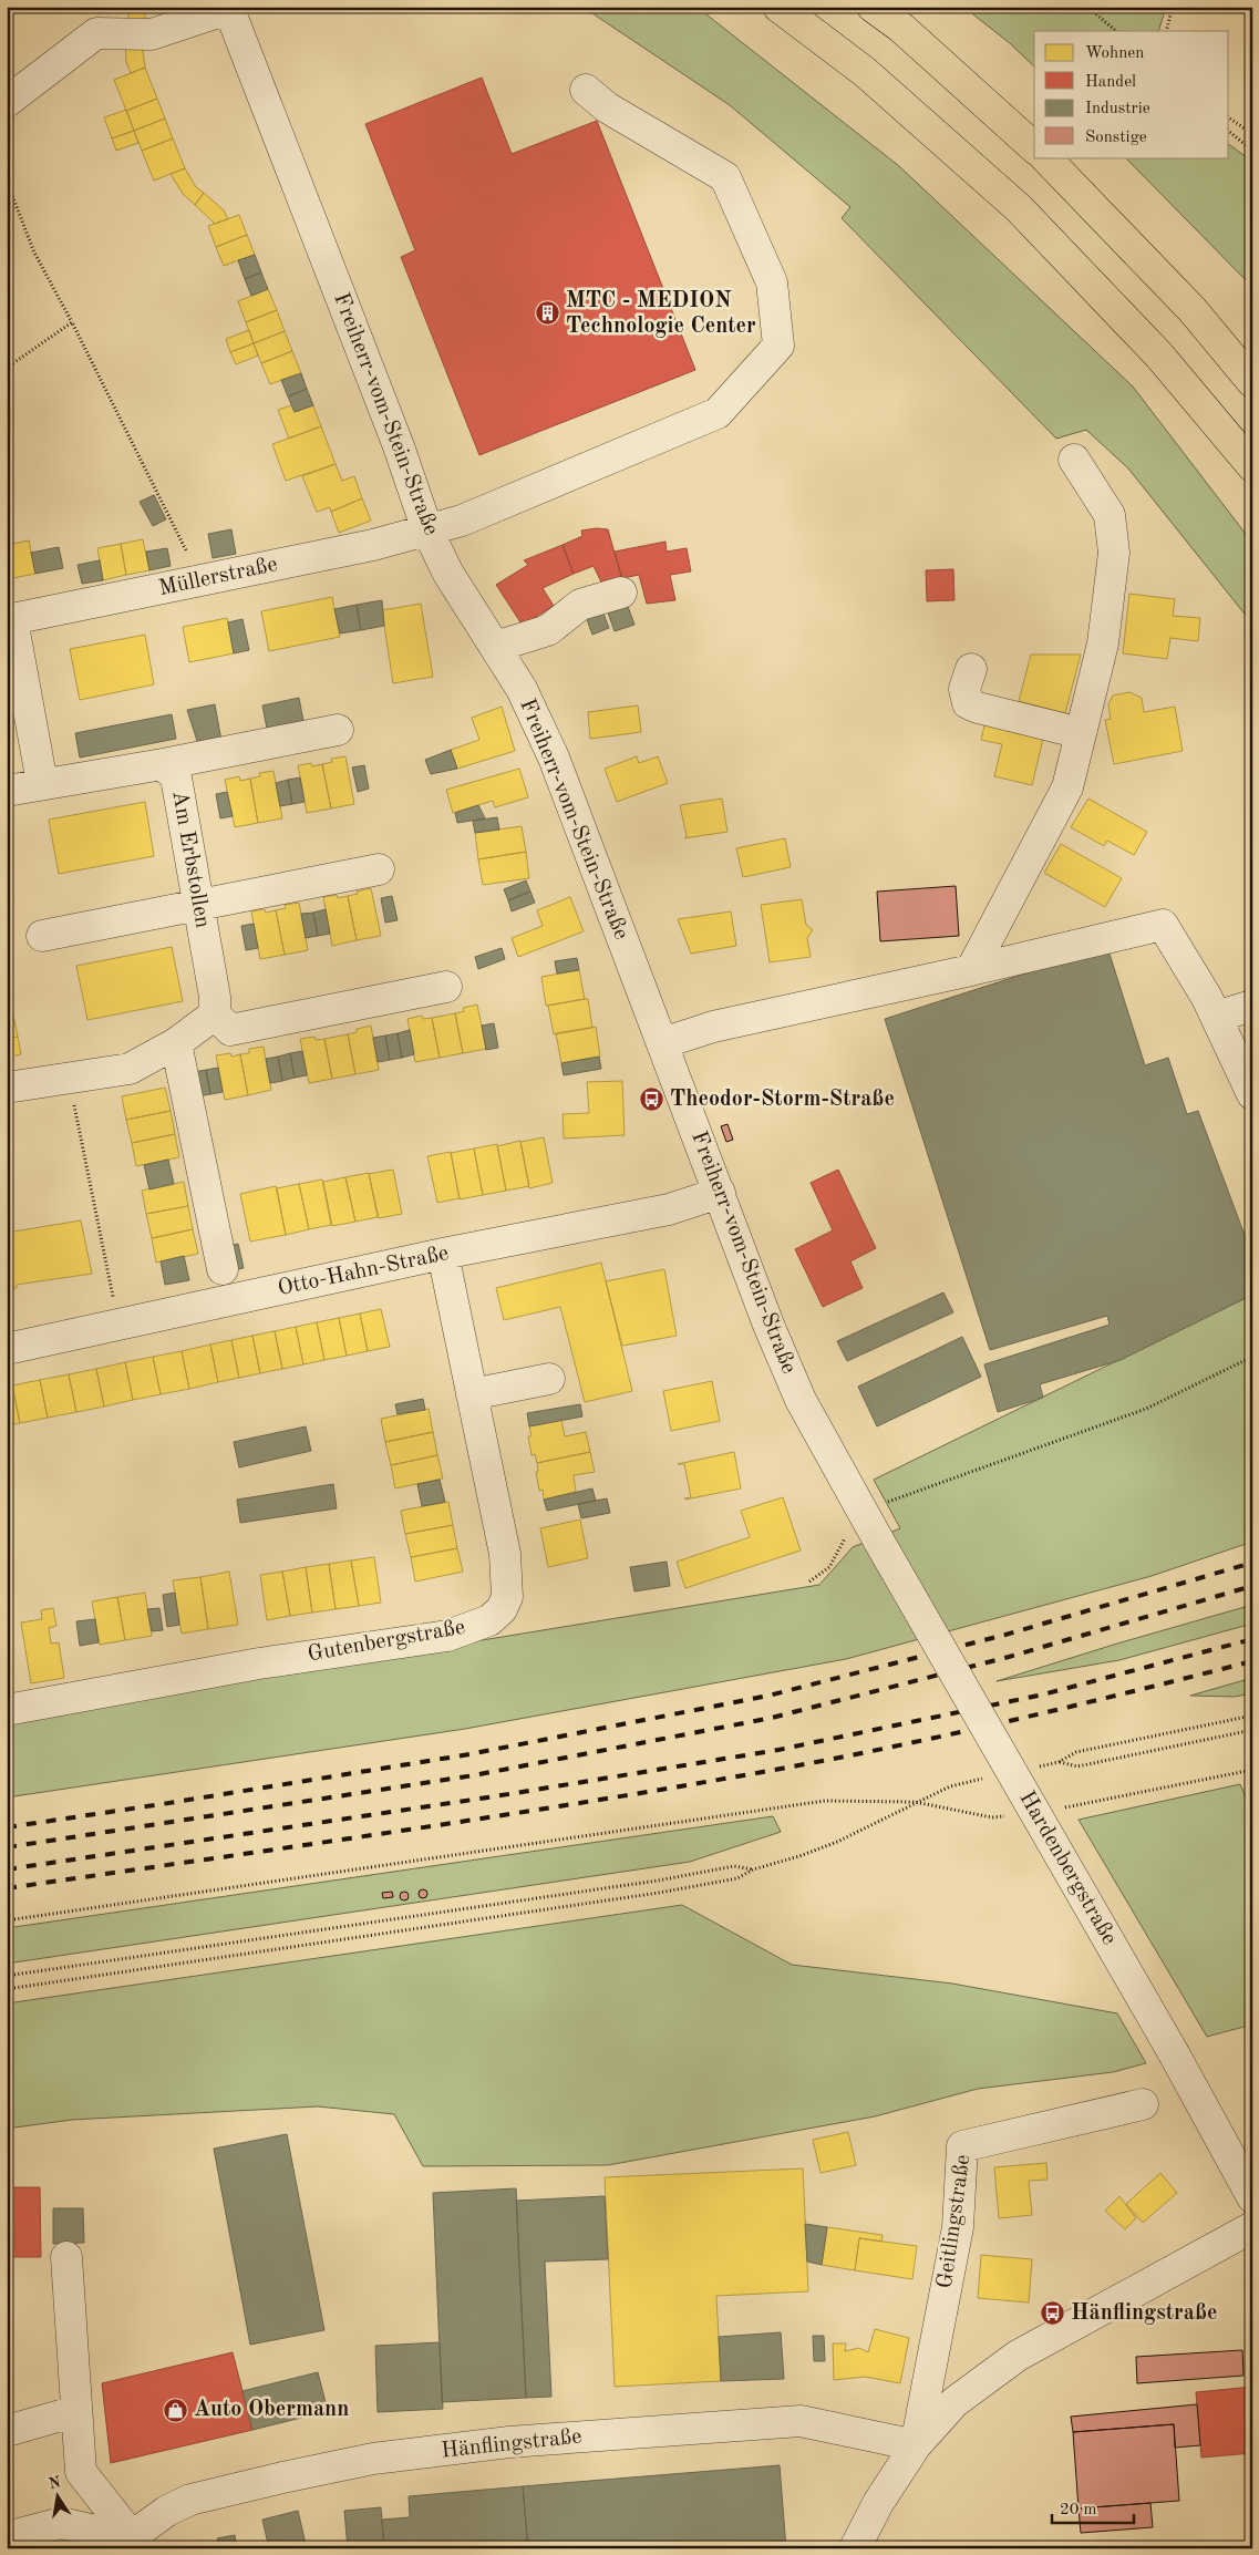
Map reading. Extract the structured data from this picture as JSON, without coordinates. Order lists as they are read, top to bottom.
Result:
{
  "streets": {
    "street": [
      "Freiherr-vom-Stein-Straße",
      "Müllerstraße",
      "Am Erbstollen",
      "Otto-Hahn-Straße",
      "Gutenbergstraße",
      "Hardenbergstraße",
      "Geitlingstraße",
      "Hänflingstraße"
    ]
  },
  "crossings": [
    ["Freiherr-vom-Stein-Straße", "Müllerstraße"],
    ["Freiherr-vom-Stein-Straße", "Otto-Hahn-Straße"],
    ["Freiherr-vom-Stein-Straße", "Hardenbergstraße"],
    ["Otto-Hahn-Straße", "Gutenbergstraße"],
    ["Geitlingstraße", "Hänflingstraße"]
  ],
  "places": {
    "building": ["MTC - MEDION Technologie Center"],
    "bus stop": ["Theodor-Storm-Straße", "Hänflingstraße"],
    "shop": ["Auto Obermann"]
  },
  "legend": [
    "Wohnen",
    "Handel",
    "Industrie",
    "Sonstige"
  ],
  "scale_bar": "20 m",
  "north": "top"
}
